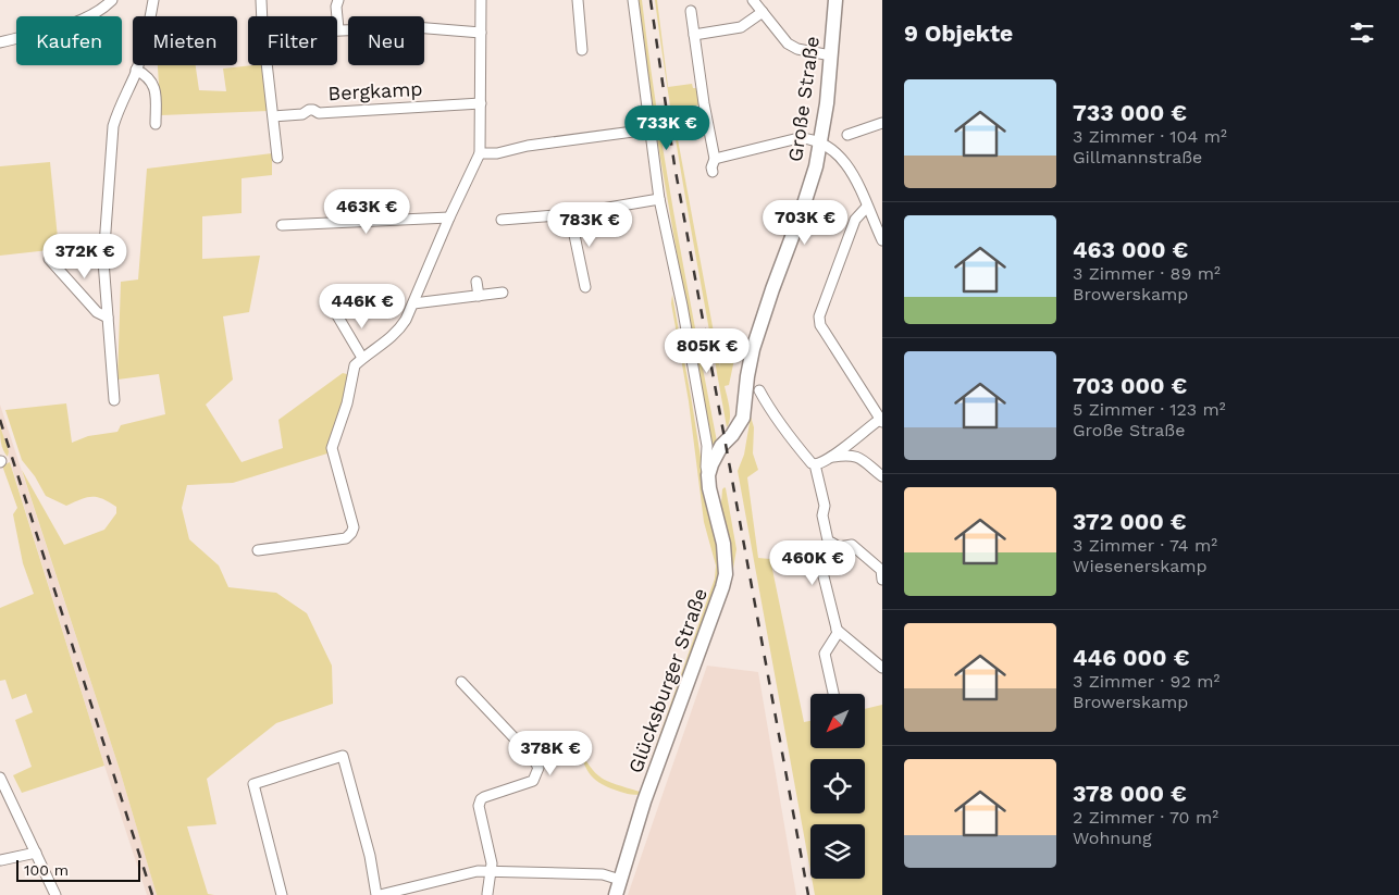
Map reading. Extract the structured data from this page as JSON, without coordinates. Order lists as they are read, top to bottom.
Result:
{
  "streets": {
    "main road": ["Große Straße", "Glücksburger Straße"],
    "street": ["Bergkamp"]
  },
  "crossings": [
    ["Große Straße", "Glücksburger Straße"]
  ],
  "scale_bar": "100 m",
  "north": "bottom left",
  "page": {
    "heading": "9 Objekte",
    "chip": [
      "Kaufen",
      "Mieten",
      "Filter",
      "Neu"
    ],
    "list": [
      {
        "name": "733 000 €",
        "note": "3 Zimmer · 104 m² · Gillmannstraße"
      },
      {
        "name": "463 000 €",
        "note": "3 Zimmer · 89 m² · Browerskamp"
      },
      {
        "name": "703 000 €",
        "note": "5 Zimmer · 123 m² · Große Straße"
      },
      {
        "name": "372 000 €",
        "note": "3 Zimmer · 74 m² · Wiesenerskamp"
      },
      {
        "name": "446 000 €",
        "note": "3 Zimmer · 92 m² · Browerskamp"
      },
      {
        "name": "378 000 €",
        "note": "2 Zimmer · 70 m² · Wohnung"
      }
    ],
    "price": [
      "733K €",
      "463K €",
      "703K €",
      "783K €",
      "372K €",
      "446K €",
      "805K €",
      "460K €",
      "378K €"
    ],
    "scale": "100 m"
  }
}
